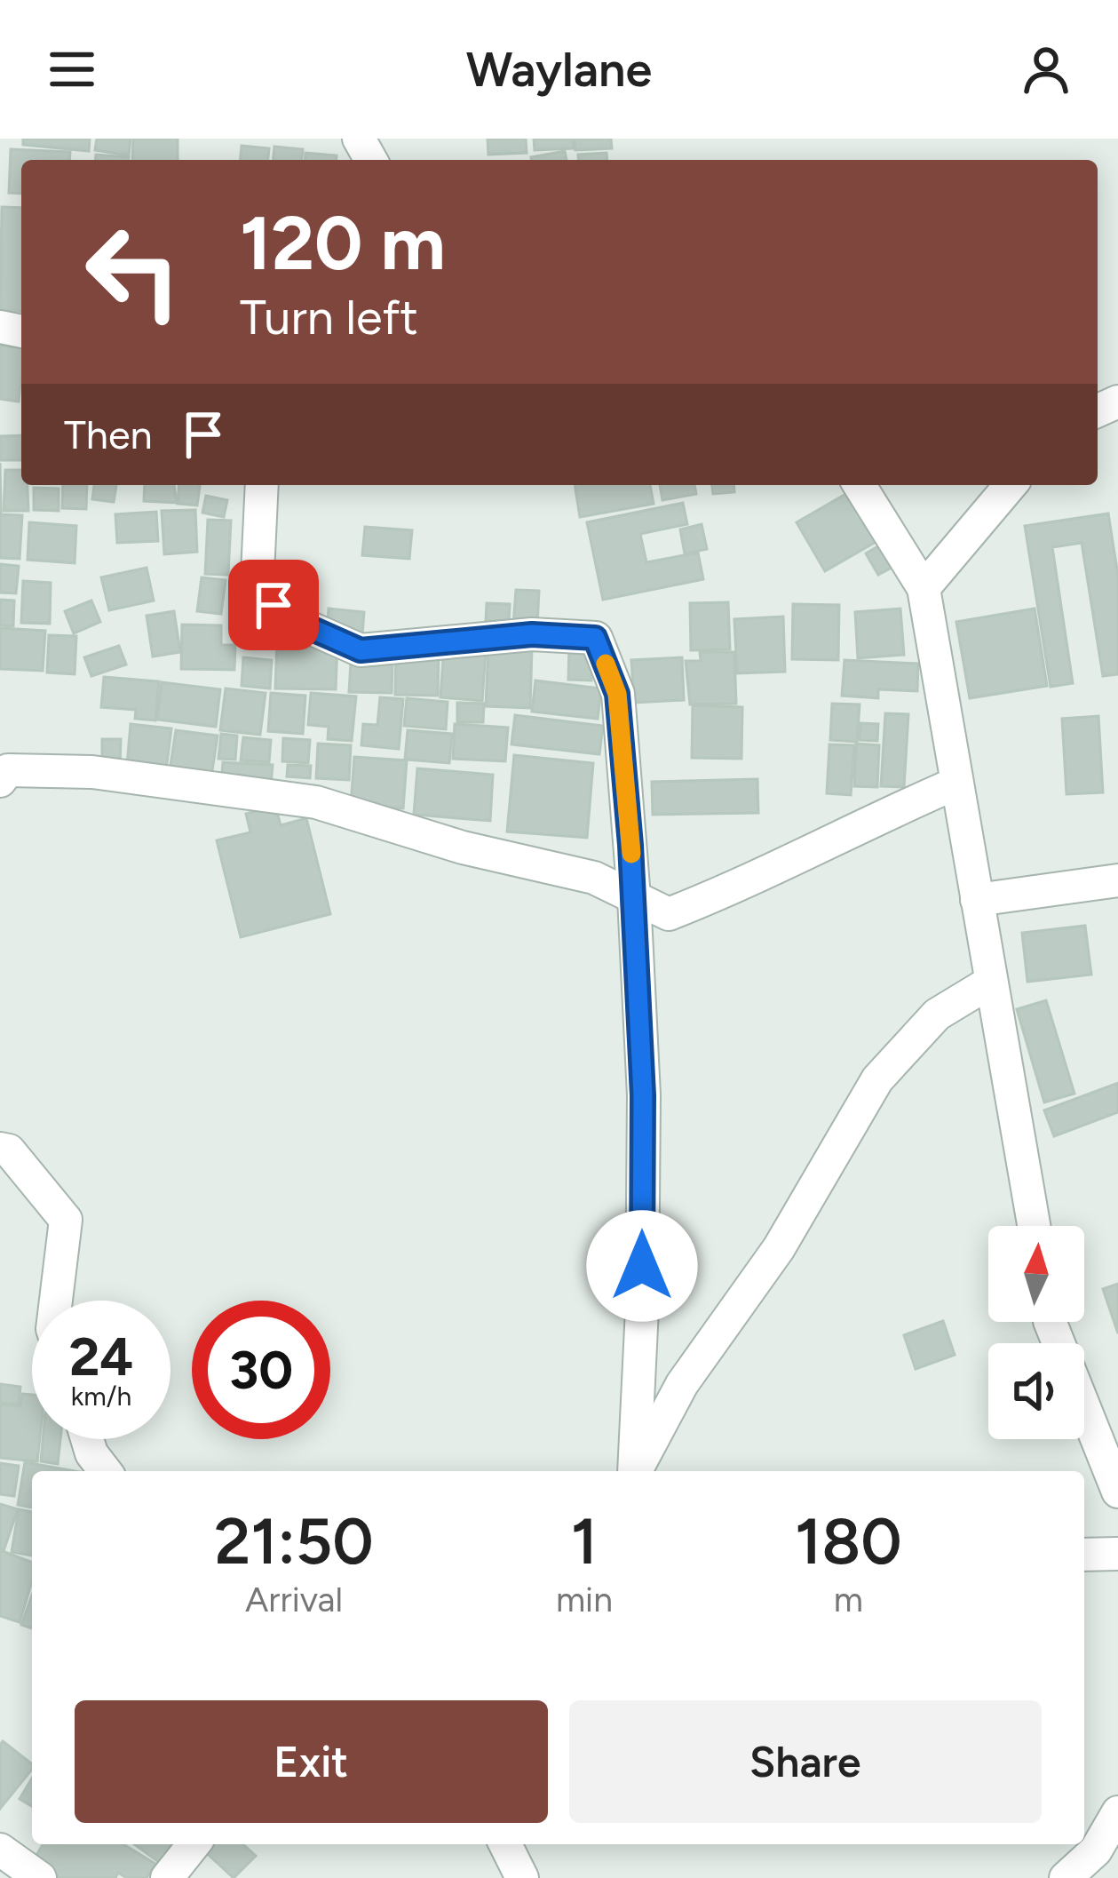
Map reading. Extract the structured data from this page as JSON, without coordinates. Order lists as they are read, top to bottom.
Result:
{
  "north": "top",
  "page": {
    "header": "Waylane",
    "turn": ["120 m", "Turn left"],
    "then": "Then",
    "speed": "24 km/h",
    "limit": "30",
    "eta": [
      "21:50",
      "Arrival",
      "1",
      "min",
      "180",
      "m"
    ],
    "buttons": ["Exit", "Share"]
  }
}
